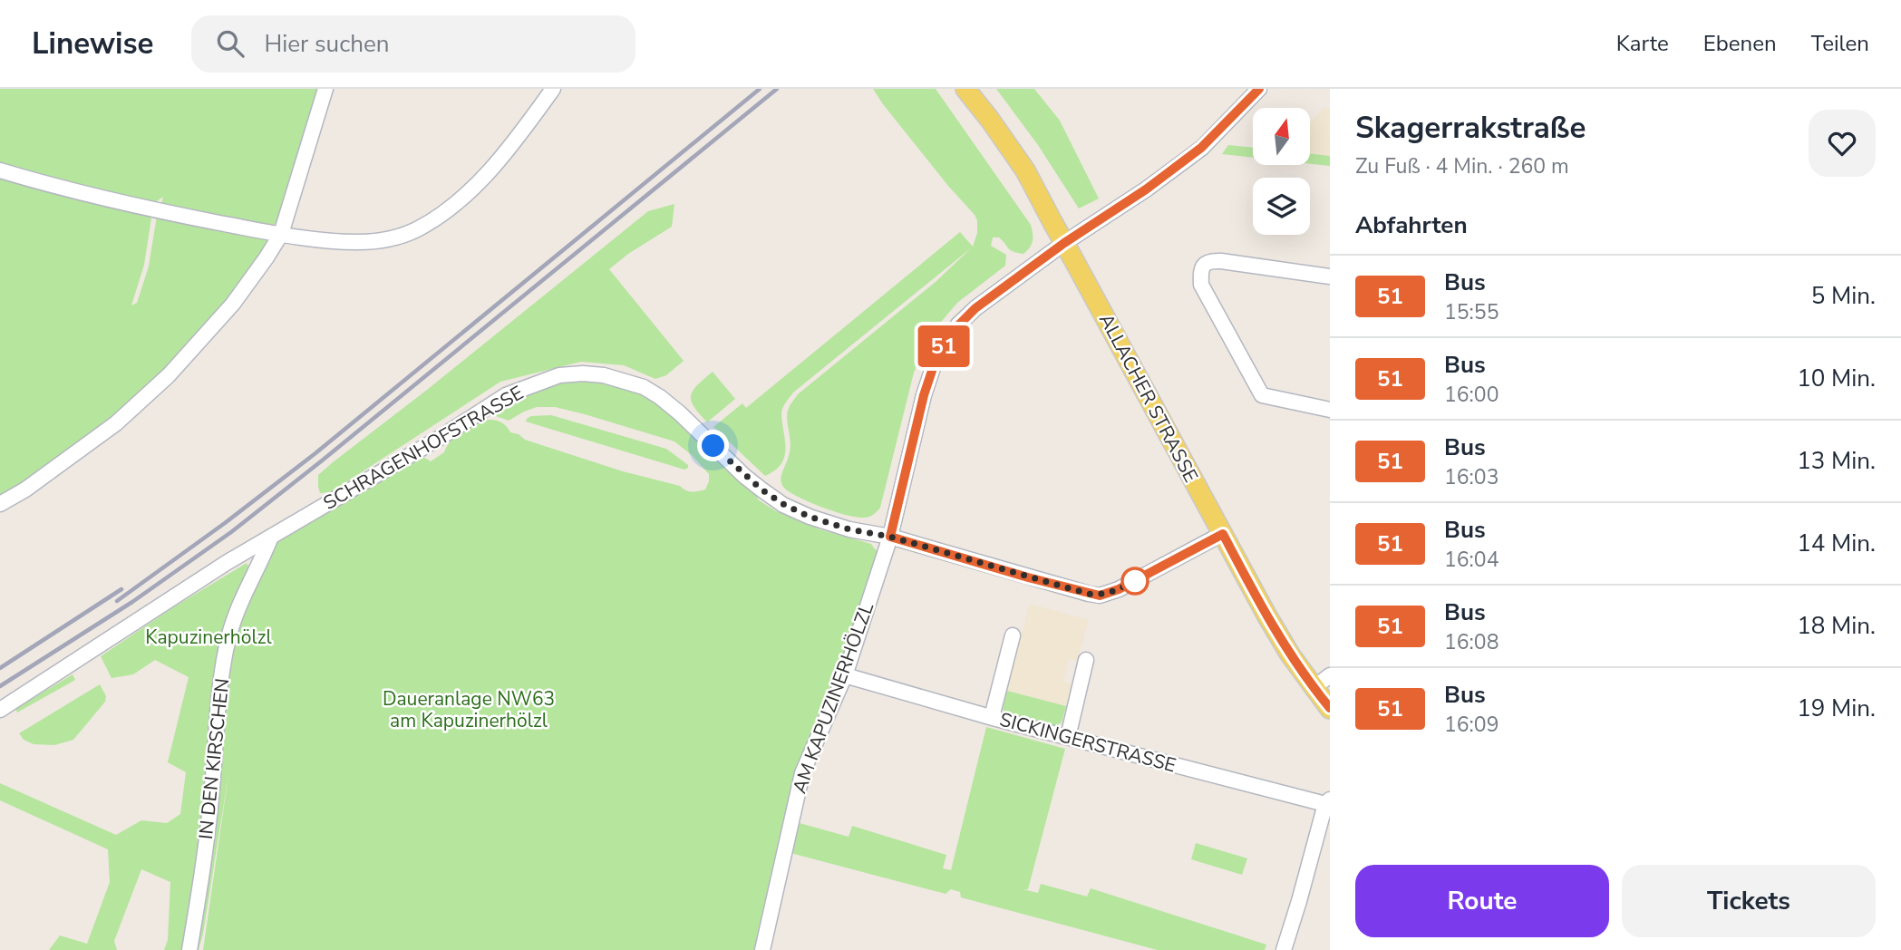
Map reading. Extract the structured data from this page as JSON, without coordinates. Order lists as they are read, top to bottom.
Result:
{
  "streets": {
    "main road": ["ALLACHER STRASSE"],
    "street": [
      "SCHRAGENHOFSTRASSE",
      "AM KAPUZINERHÖLZL",
      "SICKINGERSTRASSE",
      "IN DEN KIRSCHEN"
    ]
  },
  "crossings": [
    ["ALLACHER STRASSE", "SCHRAGENHOFSTRASSE"],
    ["ALLACHER STRASSE", "AM KAPUZINERHÖLZL"],
    ["SCHRAGENHOFSTRASSE", "AM KAPUZINERHÖLZL"],
    ["SCHRAGENHOFSTRASSE", "IN DEN KIRSCHEN"],
    ["AM KAPUZINERHÖLZL", "SICKINGERSTRASSE"]
  ],
  "parks": ["Kapuzinerhölzl", "Daueranlage NW63 am Kapuzinerhölzl"],
  "lines": ["bus line 51"],
  "north": "top",
  "page": {
    "header": "Linewise",
    "search": "Hier suchen",
    "nav": ["Karte", "Ebenen", "Teilen"],
    "on_map": "51",
    "heading": [
      ["Skagerrakstraße", "Zu Fuß · 4 Min. · 260 m"],
      "Abfahrten"
    ],
    "list": [
      {
        "mark": "51",
        "name": "Bus",
        "note": "15:55",
        "value": "5 Min."
      },
      {
        "mark": "51",
        "name": "Bus",
        "note": "16:00",
        "value": "10 Min."
      },
      {
        "mark": "51",
        "name": "Bus",
        "note": "16:03",
        "value": "13 Min."
      },
      {
        "mark": "51",
        "name": "Bus",
        "note": "16:04",
        "value": "14 Min."
      },
      {
        "mark": "51",
        "name": "Bus",
        "note": "16:08",
        "value": "18 Min."
      },
      {
        "mark": "51",
        "name": "Bus",
        "note": "16:09",
        "value": "19 Min."
      }
    ],
    "buttons": ["Route", "Tickets"]
  }
}
